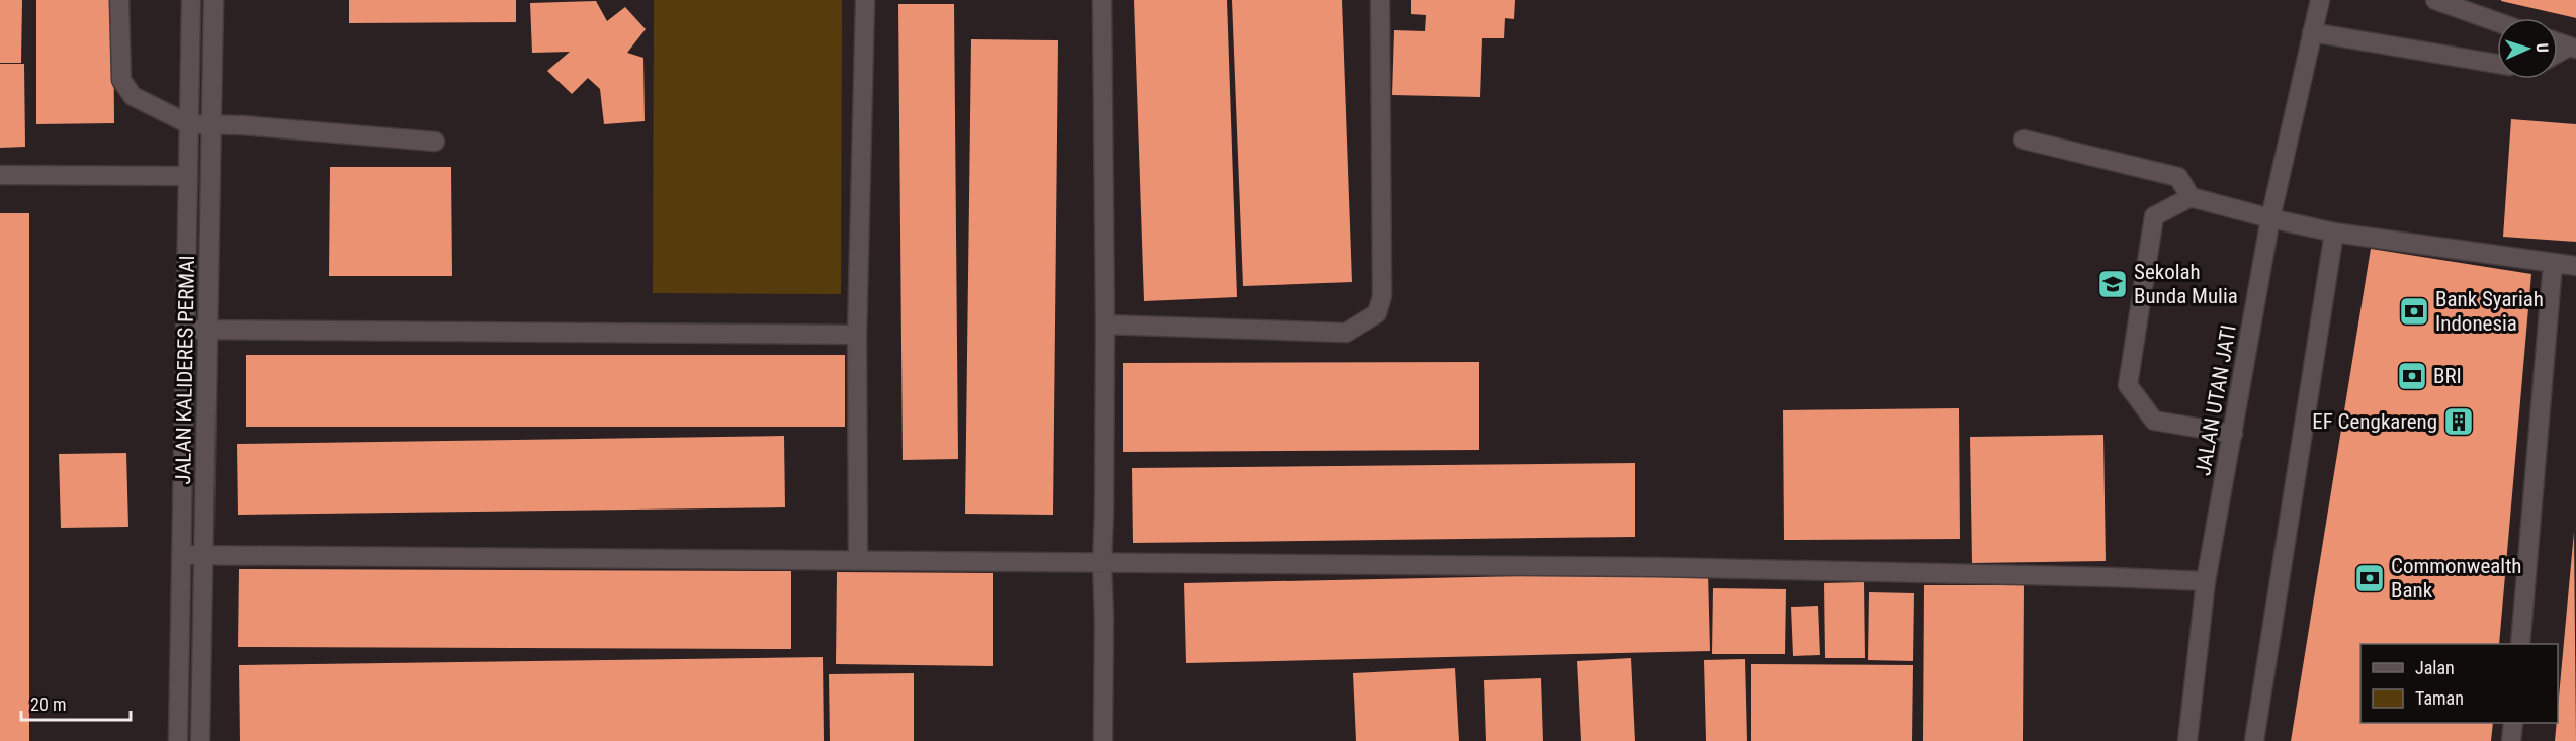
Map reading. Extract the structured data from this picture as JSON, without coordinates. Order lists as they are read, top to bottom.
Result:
{
  "streets": {
    "street": ["JALAN KALIDERES PERMAI", "JALAN UTAN JATI"]
  },
  "places": {
    "school or university": ["Sekolah Bunda Mulia"],
    "bank": ["Bank Syariah Indonesia", "BRI", "Commonwealth Bank"],
    "building": ["EF Cengkareng"]
  },
  "legend": ["Jalan", "Taman"],
  "scale_bar": "20 m",
  "north": "right"
}
